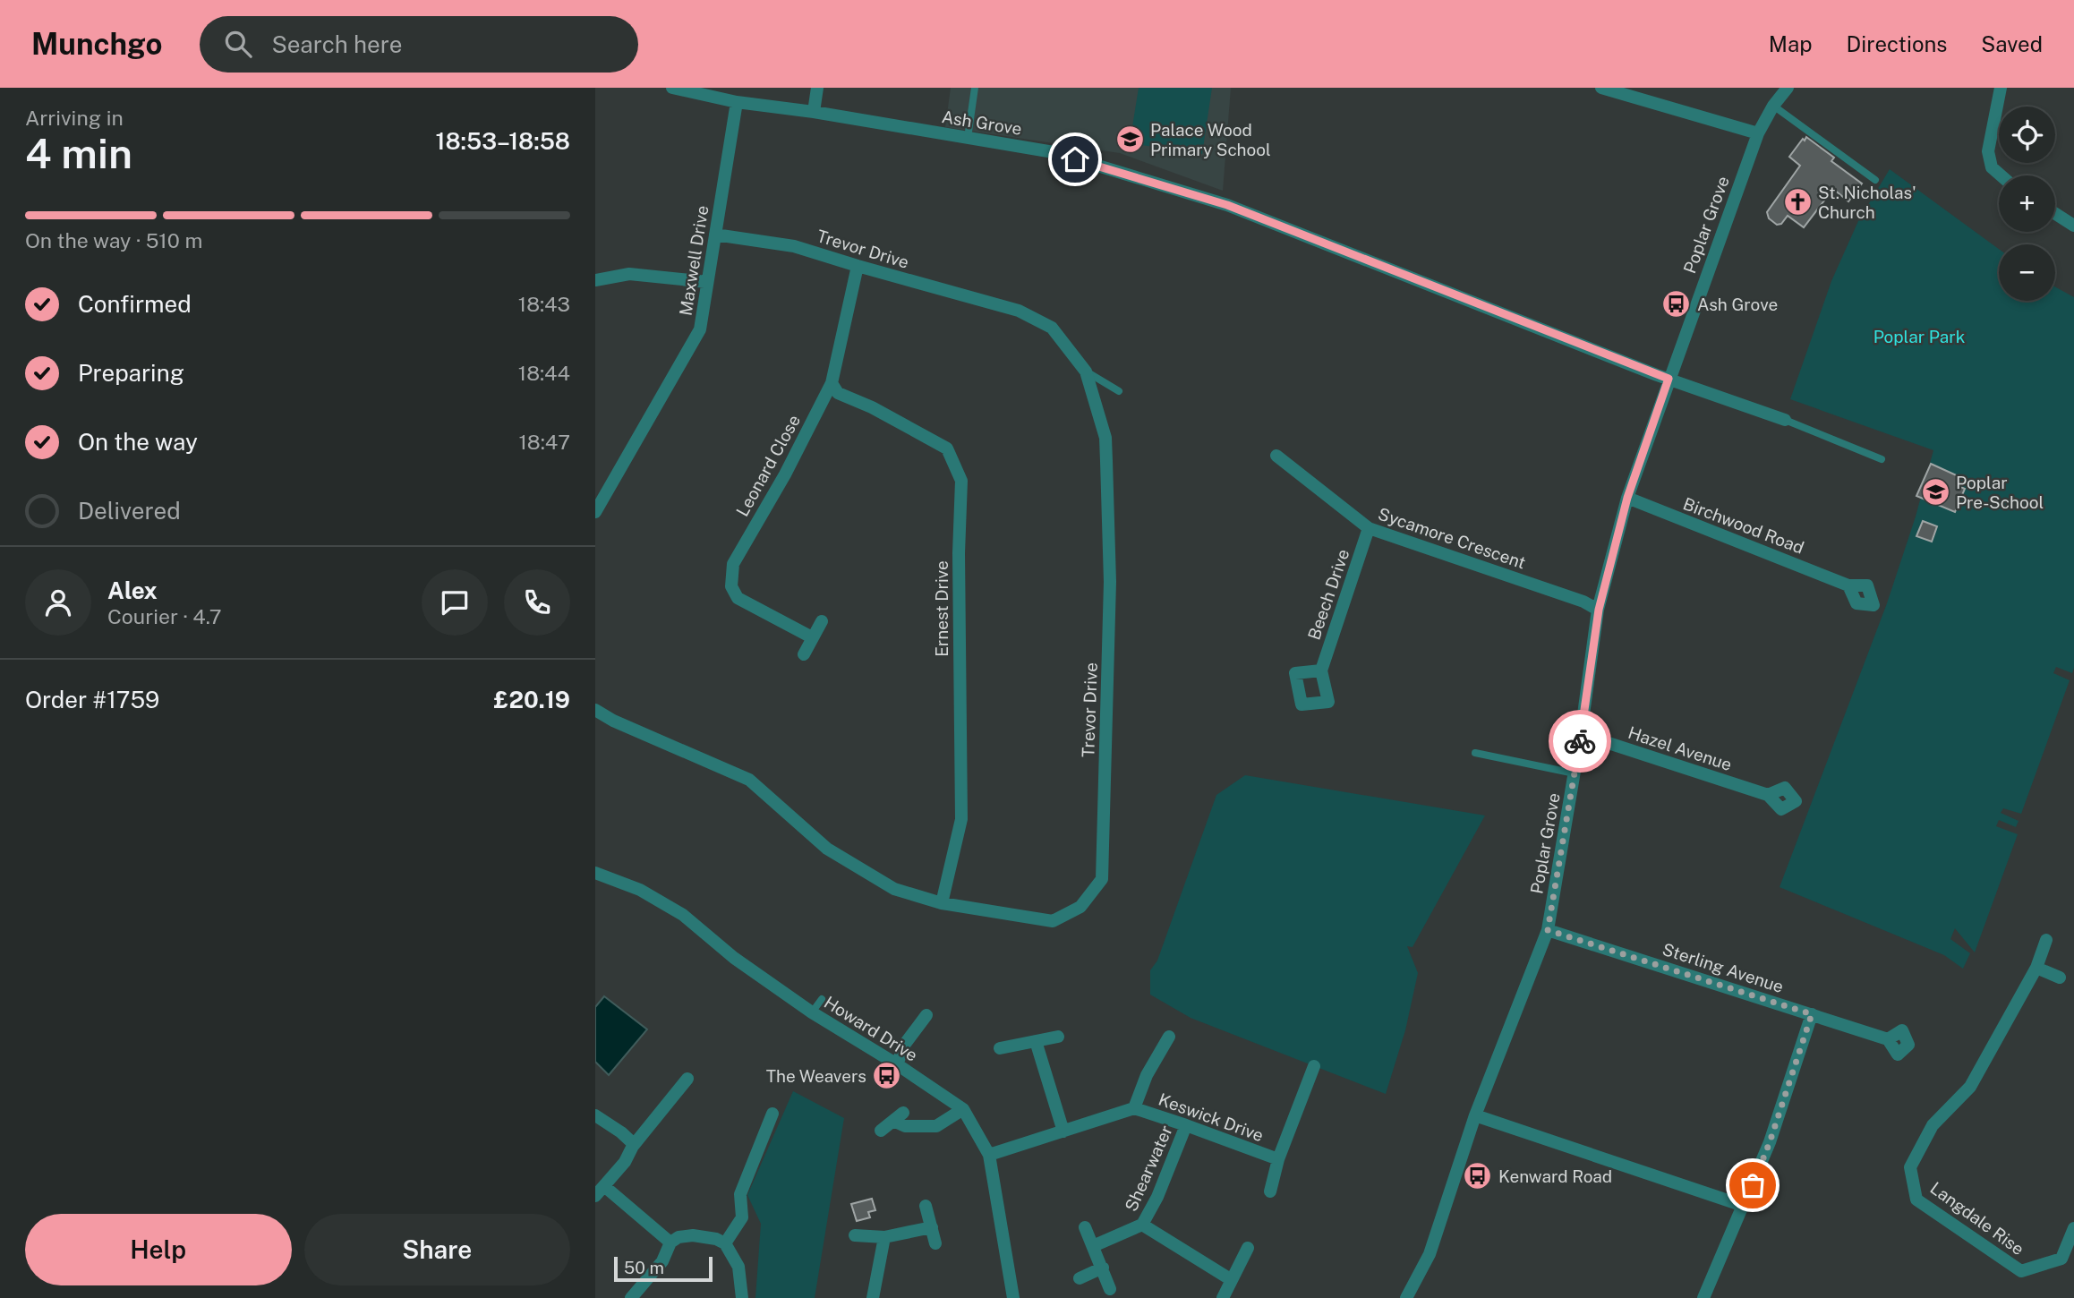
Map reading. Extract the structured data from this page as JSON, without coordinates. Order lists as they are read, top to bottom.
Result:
{
  "streets": {
    "street": [
      "Ash Grove",
      "Poplar Grove",
      "Trevor Drive",
      "Maxwell Drive",
      "Leonard Close",
      "Birchwood Road",
      "Sycamore Crescent",
      "Beech Drive",
      "Ernest Drive",
      "Hazel Avenue",
      "Sterling Avenue",
      "Howard Drive",
      "Keswick Drive",
      "Shearwater",
      "Langdale Rise"
    ]
  },
  "crossings": [
    ["Ash Grove", "Poplar Grove"],
    ["Ash Grove", "Maxwell Drive"],
    ["Poplar Grove", "Birchwood Road"],
    ["Poplar Grove", "Sycamore Crescent"],
    ["Poplar Grove", "Hazel Avenue"],
    ["Poplar Grove", "Sterling Avenue"],
    ["Trevor Drive", "Maxwell Drive"],
    ["Trevor Drive", "Leonard Close"],
    ["Trevor Drive", "Ernest Drive"],
    ["Leonard Close", "Ernest Drive"],
    ["Sycamore Crescent", "Beech Drive"],
    ["Howard Drive", "Keswick Drive"],
    ["Keswick Drive", "Shearwater"]
  ],
  "parks": ["Poplar Park"],
  "places": {
    "school or university": ["Palace Wood Primary School", "Poplar Pre-School"],
    "church": ["St. Nicholas' Church"],
    "bus stop": ["Ash Grove", "The Weavers", "Kenward Road"]
  },
  "scale_bar": "50 m",
  "page": {
    "header": "Munchgo",
    "search": "Search here",
    "nav": ["Map", "Directions", "Saved"],
    "heading": ["4 min", "Arriving in", "18:53–18:58"],
    "panel": [
      "Alex",
      "Courier · 4.7",
      "Order #1759",
      "£20.19"
    ],
    "map_buttons": ["+", "−"],
    "bar": "On the way · 510 m",
    "list": [
      ["Confirmed", "18:43"],
      ["Preparing", "18:44"],
      ["On the way", "18:47"],
      "Delivered"
    ],
    "buttons": ["Help", "Share"],
    "scale": "50 m"
  }
}
